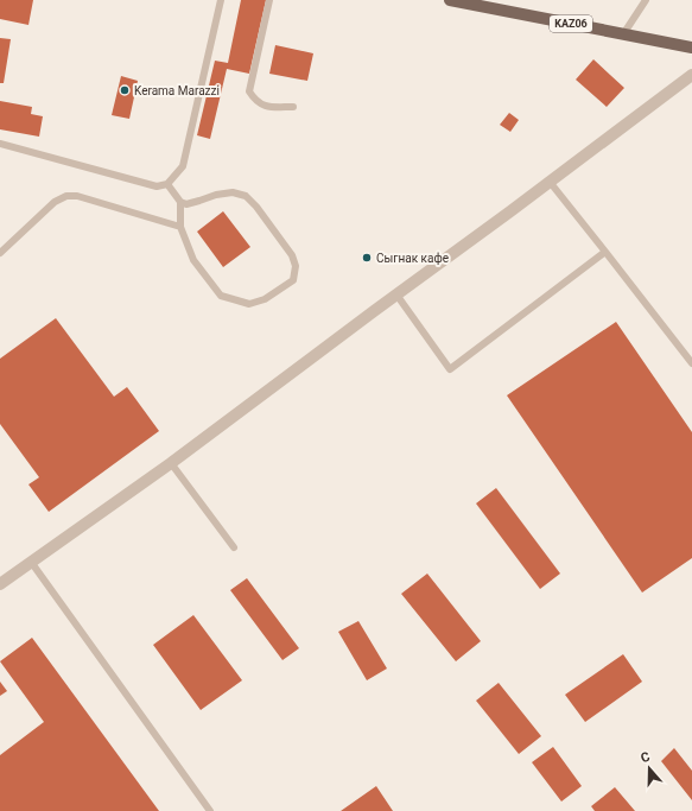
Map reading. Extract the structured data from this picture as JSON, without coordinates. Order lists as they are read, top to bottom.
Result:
{
  "streets": {
    "main road": ["KАZ06"]
  },
  "places": ["Kerama Marazzi", "Сыгнак кафе"],
  "north": "top"
}
